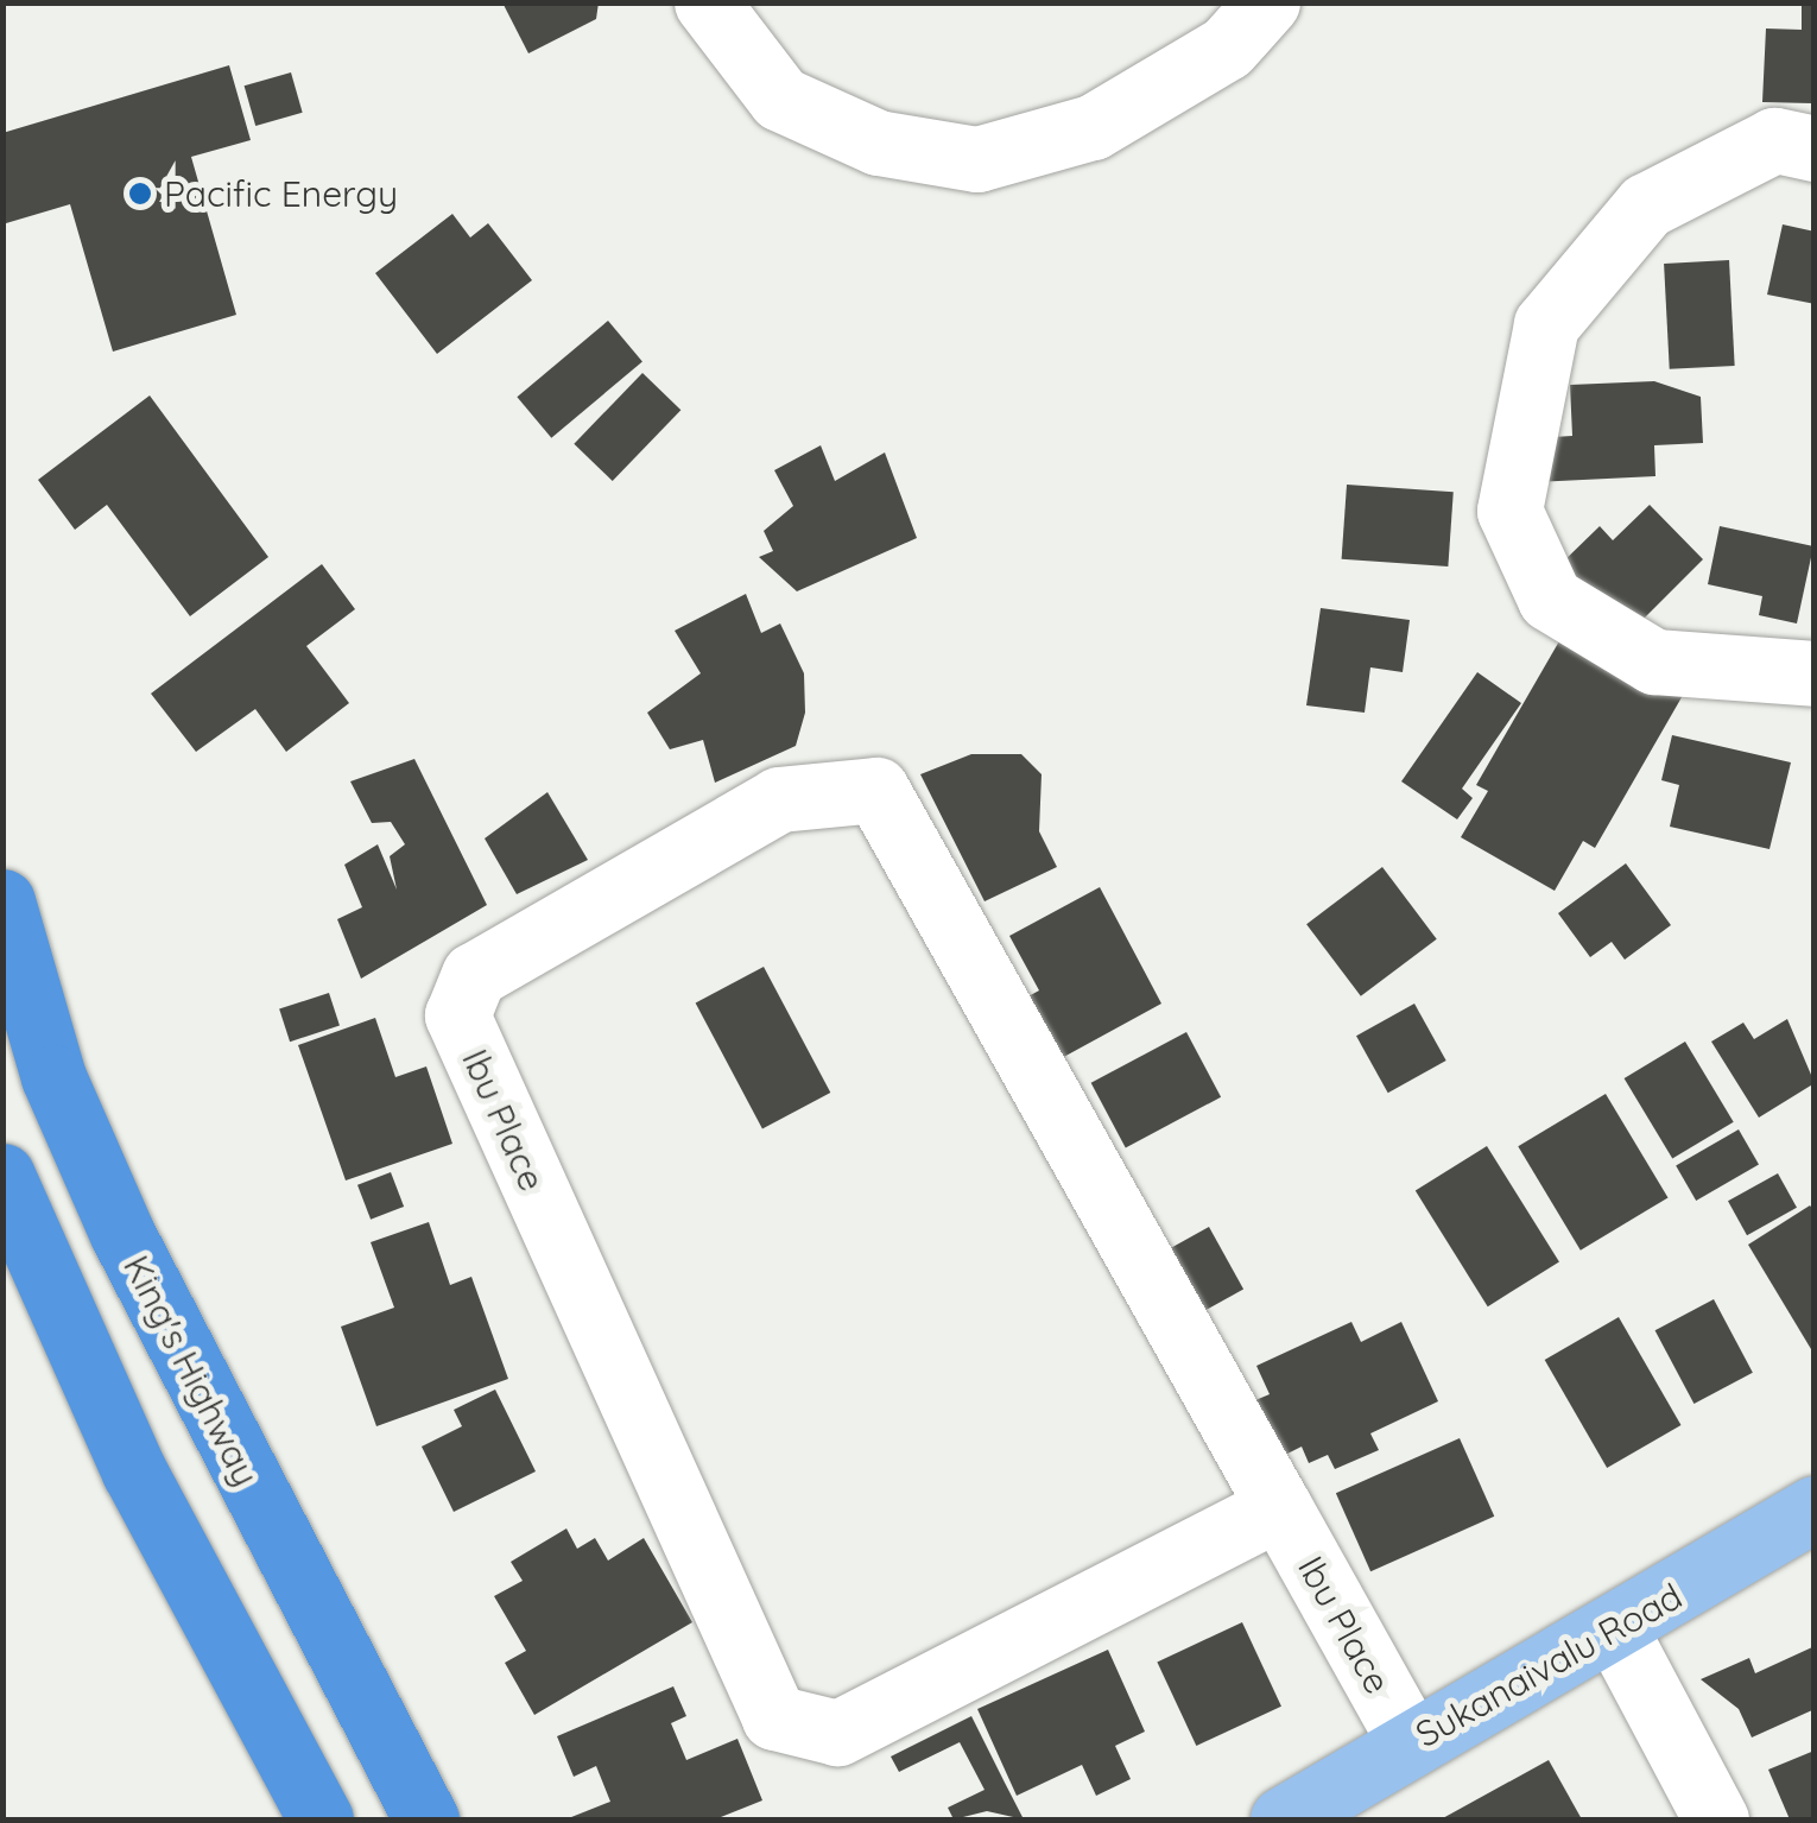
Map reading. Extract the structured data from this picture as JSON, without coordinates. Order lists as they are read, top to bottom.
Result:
{
  "streets": {
    "highway": ["King's Highway"],
    "main road": ["Sukanaivalu Road"],
    "street": ["Ibu Place"]
  },
  "crossings": [
    ["Ibu Place", "Sukanaivalu Road"]
  ],
  "places": ["Pacific Energy"]
}
